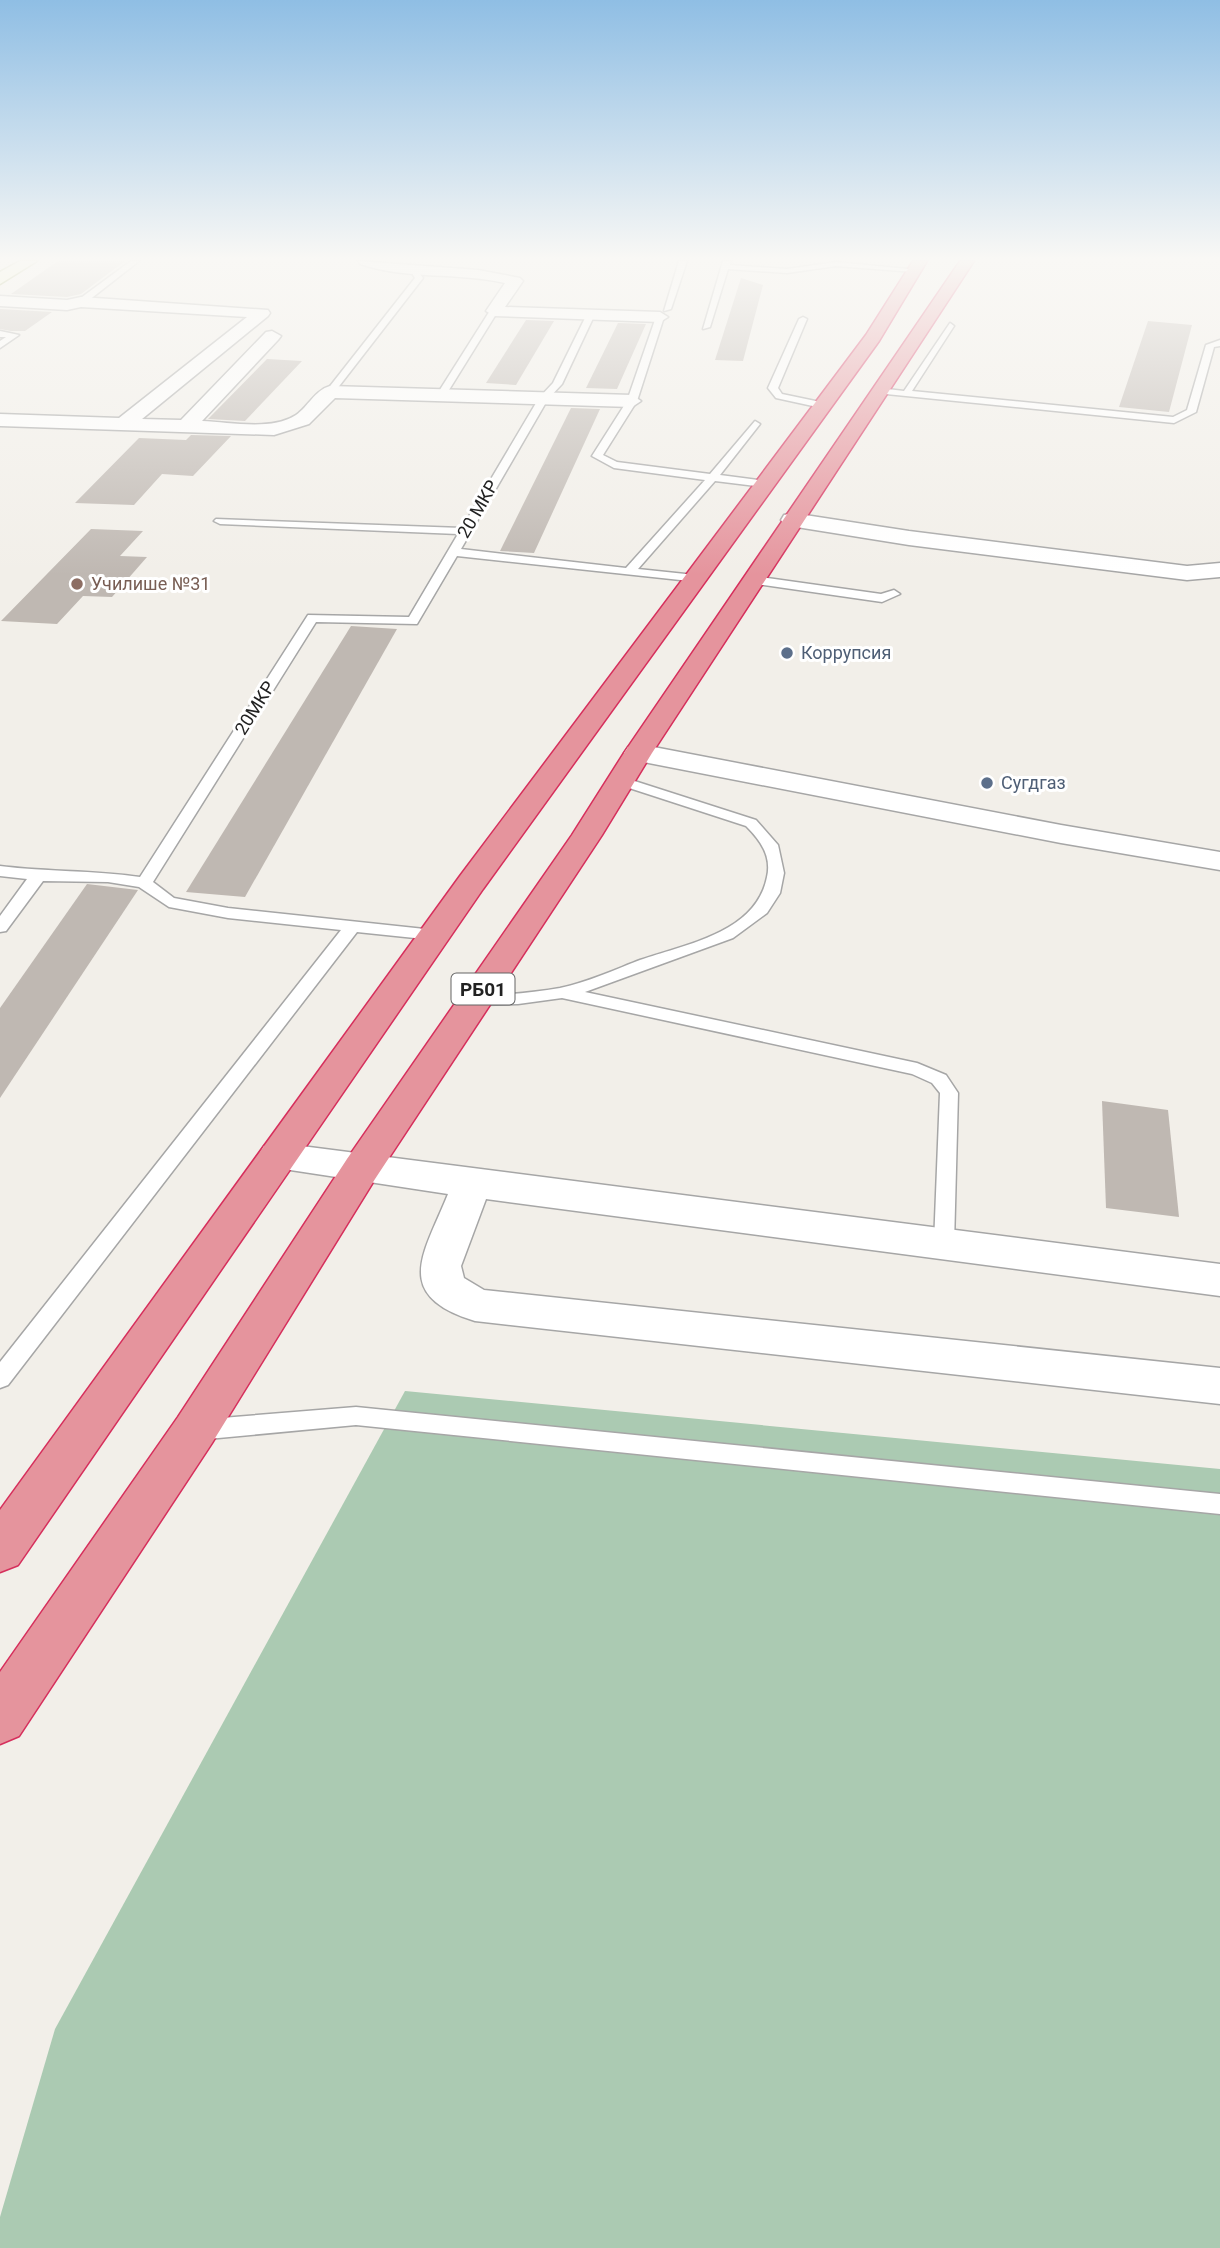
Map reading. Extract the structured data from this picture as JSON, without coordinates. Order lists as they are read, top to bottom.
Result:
{
  "streets": {
    "highway": ["РБ01"],
    "lane": ["20 МКР", "20МКР"]
  },
  "crossings": [
    ["20 МКР", "20МКР"]
  ],
  "places": ["Училише №31", "Коррупсия", "Сугдгаз"]
}
